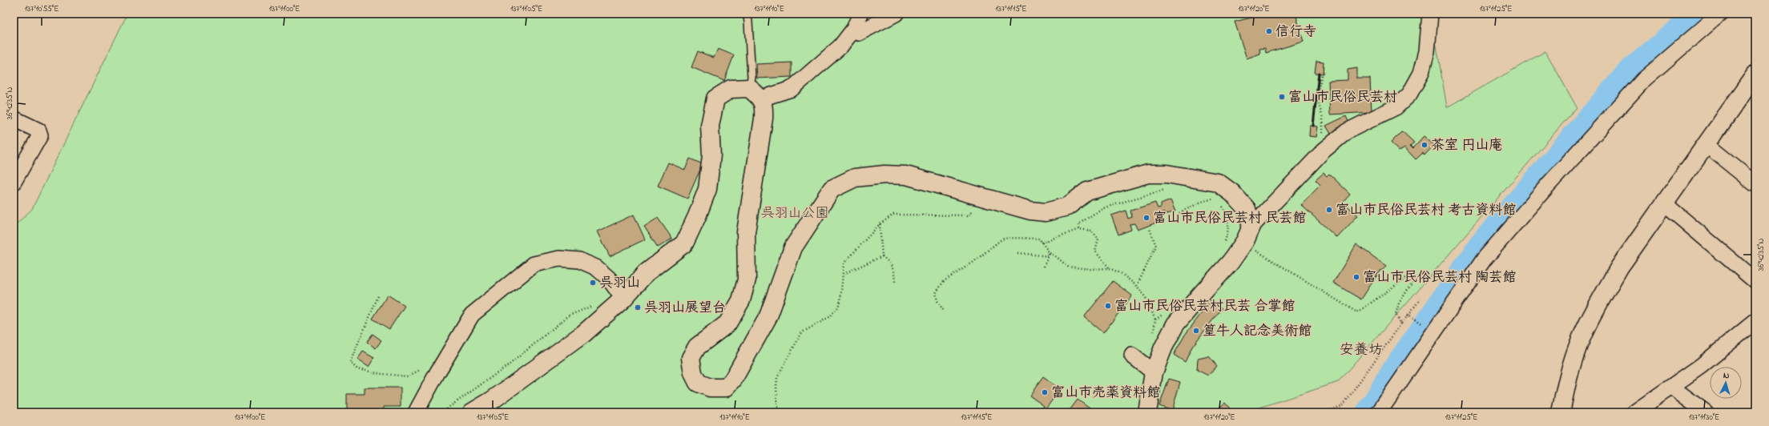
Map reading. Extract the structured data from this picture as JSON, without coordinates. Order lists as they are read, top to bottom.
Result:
{
  "districts": ["安養坊"],
  "parks": ["呉羽山公園"],
  "places": [
    "信行寺",
    "富山市民俗民芸村",
    "茶室 円山庵",
    "富山市民俗民芸村 考古資料館",
    "富山市民俗民芸村 民芸館",
    "富山市民俗民芸村 陶芸館",
    "呉羽山",
    "富山市民俗民芸村民芸 合掌館",
    "呉羽山展望台",
    "篁牛人記念美術館",
    "富山市売薬資料館"
  ],
  "north": "top",
  "coordinates": [
    "137°10'55\"E",
    "137°11'00\"E",
    "137°11'05\"E",
    "137°11'10\"E",
    "137°11'15\"E",
    "137°11'20\"E",
    "137°11'25\"E",
    "36°42'35\"N",
    "137°11'30\"E"
  ]
}
